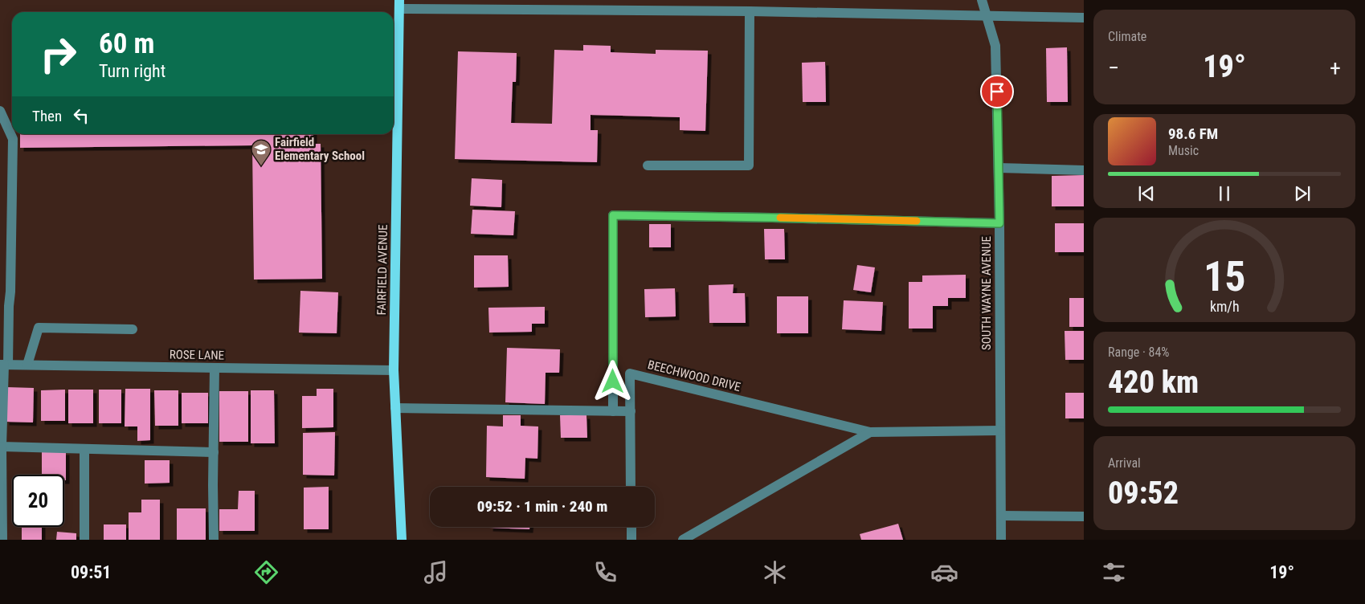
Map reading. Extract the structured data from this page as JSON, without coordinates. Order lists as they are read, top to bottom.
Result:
{
  "streets": {
    "main road": ["FAIRFIELD AVENUE"],
    "street": ["SOUTH WAYNE AVENUE", "ROSE LANE", "BEECHWOOD DRIVE"]
  },
  "crossings": [
    ["FAIRFIELD AVENUE", "ROSE LANE"],
    ["SOUTH WAYNE AVENUE", "BEECHWOOD DRIVE"]
  ],
  "places": {
    "school or university": ["Fairfield Elementary School"]
  },
  "page": {
    "tile": [
      "Climate",
      ["Range · 84%", "420 km"],
      ["Arrival", "09:52"]
    ],
    "turn": ["60 m", "Turn right"],
    "heat": ["−", "19°", "+"],
    "then": "Then",
    "song": ["98.6 FM", "Music"],
    "limit": "20",
    "trip": "09:52 · 1 min · 240 m",
    "tabs": ["09:51", "19°"],
    "gauge": ["15", "km/h"]
  }
}
